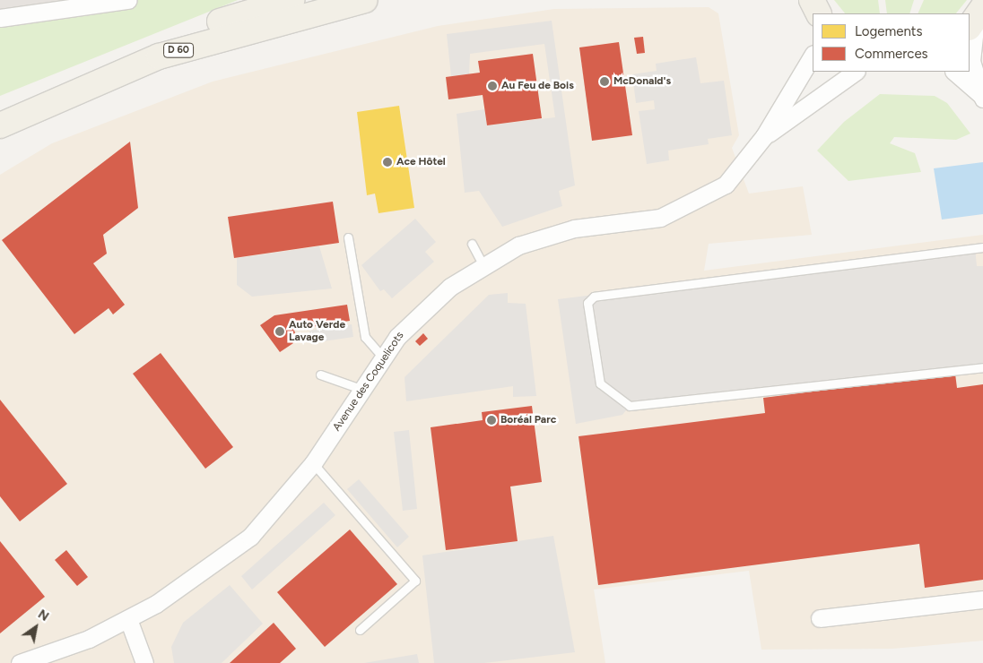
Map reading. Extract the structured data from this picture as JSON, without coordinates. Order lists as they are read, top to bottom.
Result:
{
  "streets": {
    "main road": ["D 60"],
    "street": ["Avenue des Coquelicots"]
  },
  "places": [
    "McDonald's",
    "Au Feu de Bois",
    "Ace Hôtel",
    "Auto Verde Lavage",
    "Boréal Parc"
  ],
  "legend": ["Logements", "Commerces"],
  "north": "top right"
}
